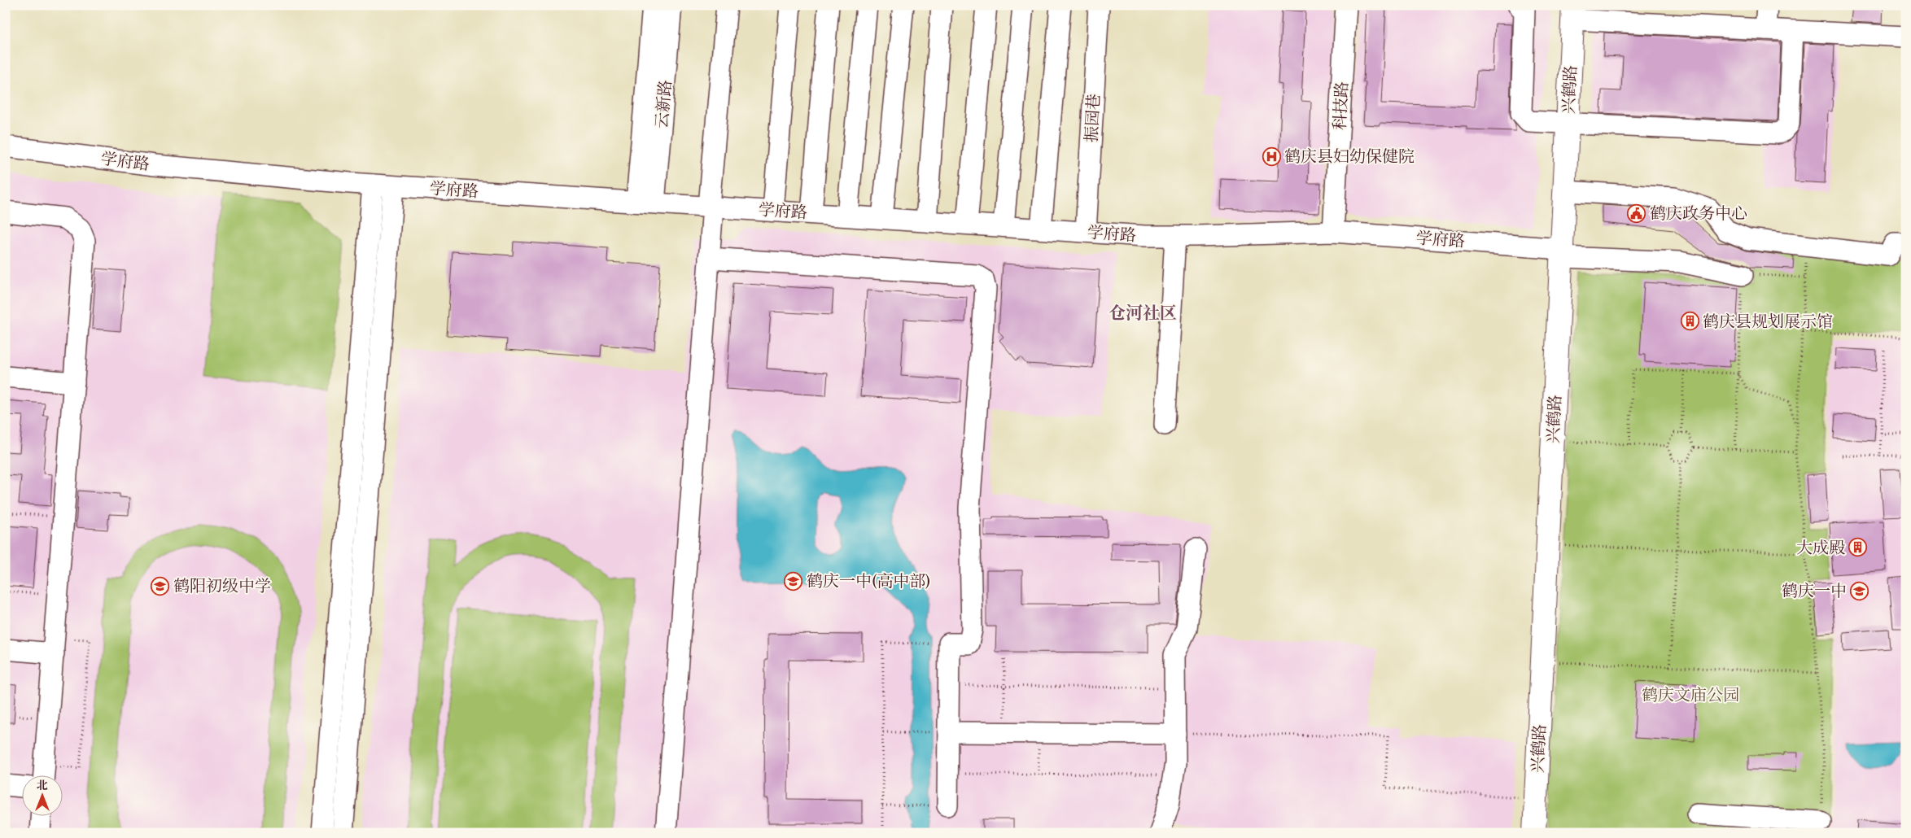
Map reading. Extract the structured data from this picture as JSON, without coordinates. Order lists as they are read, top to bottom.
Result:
{
  "streets": {
    "main road": ["兴鹤路"],
    "street": [
      "云新路",
      "科技路",
      "振园巷",
      "学府路"
    ]
  },
  "crossings": [
    ["兴鹤路", "学府路"],
    ["云新路", "学府路"],
    ["科技路", "学府路"],
    ["振园巷", "学府路"]
  ],
  "districts": ["仓河社区"],
  "parks": ["鹤庆文庙公园"],
  "places": {
    "hospital": ["鹤庆县妇幼保健院"],
    "public building": ["鹤庆政务中心"],
    "building": ["鹤庆县规划展示馆", "大成殿"],
    "school or university": ["鹤庆一中(高中部)", "鹤阳初级中学", "鹤庆一中"]
  },
  "north": "top"
}
